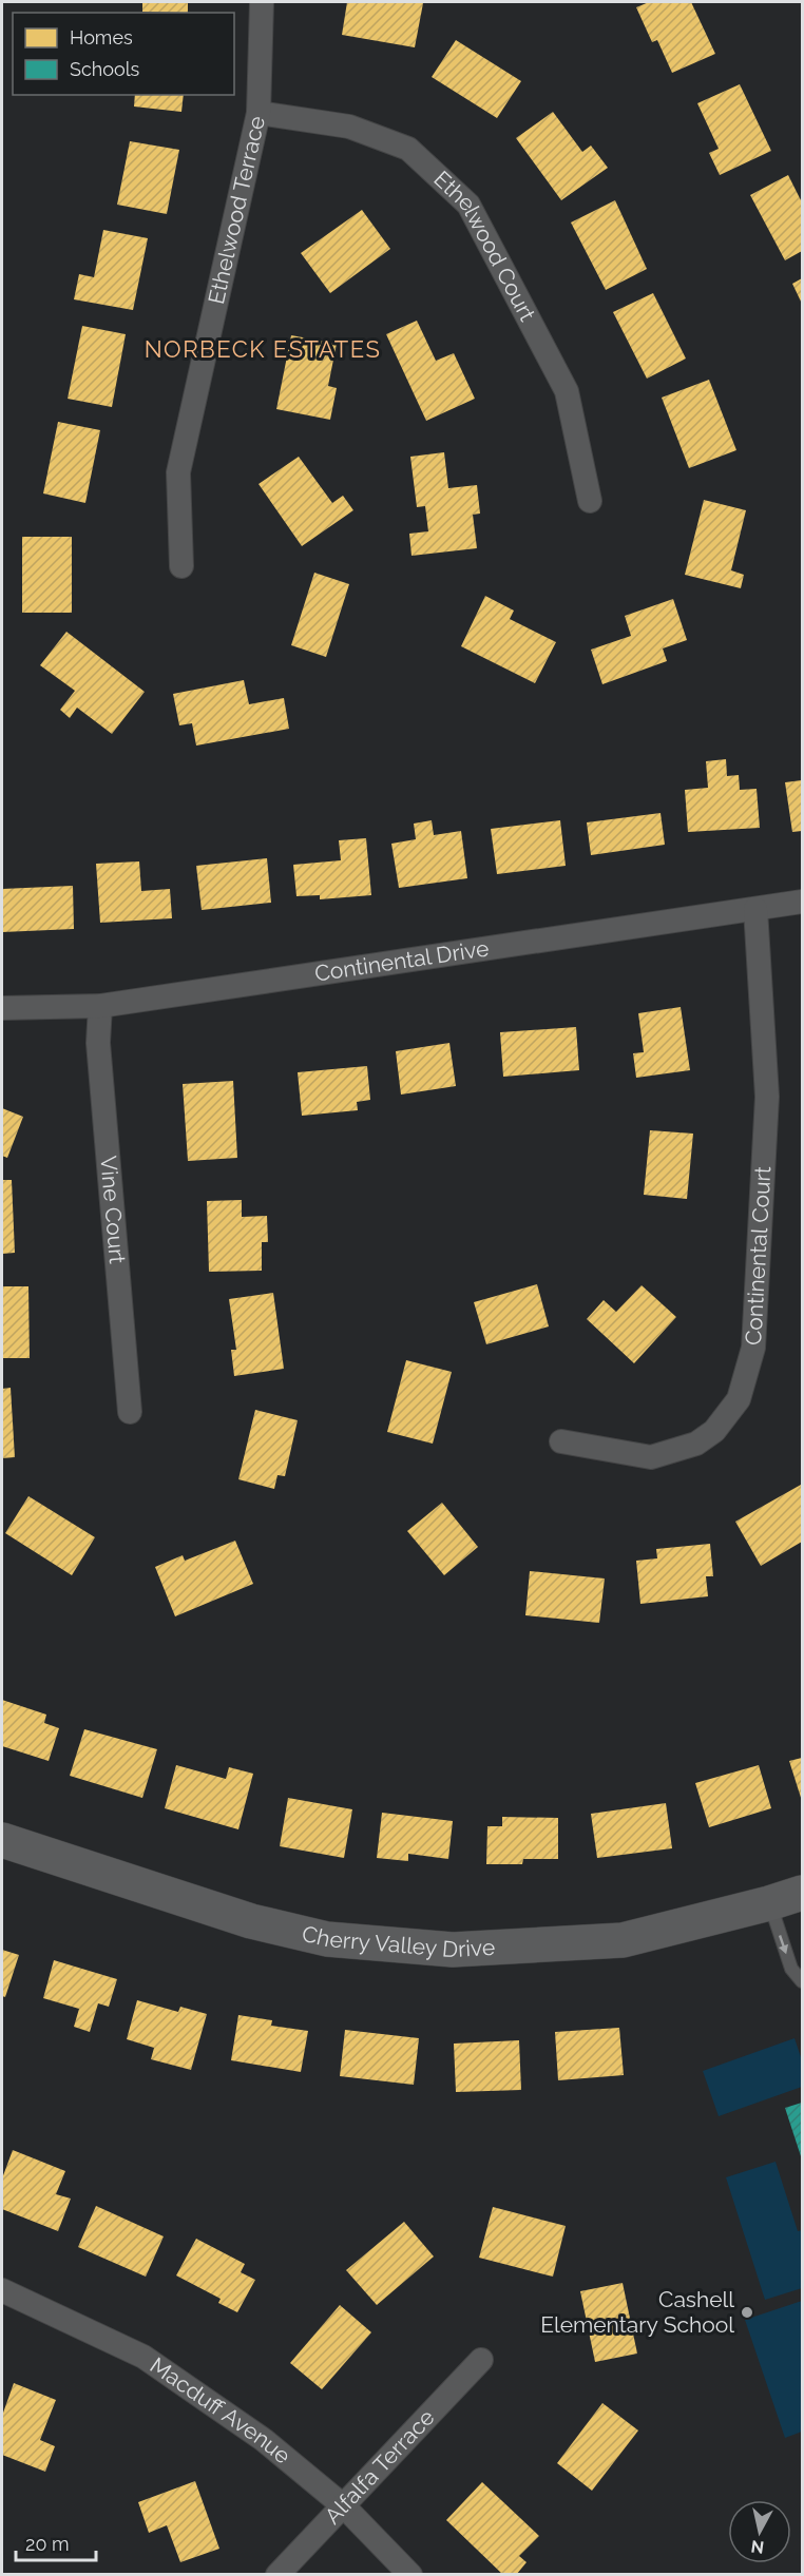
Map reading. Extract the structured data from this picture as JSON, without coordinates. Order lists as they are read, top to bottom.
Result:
{
  "streets": {
    "street": [
      "Ethelwood Terrace",
      "Ethelwood Court",
      "Continental Drive",
      "Vine Court",
      "Continental Court",
      "Cherry Valley Drive",
      "Macduff Avenue",
      "Alfalfa Terrace"
    ]
  },
  "crossings": [
    ["Ethelwood Terrace", "Ethelwood Court"],
    ["Continental Drive", "Vine Court"],
    ["Continental Drive", "Continental Court"],
    ["Macduff Avenue", "Alfalfa Terrace"]
  ],
  "districts": ["NORBECK ESTATES"],
  "places": ["Cashell Elementary School"],
  "legend": ["Homes", "Schools"],
  "scale_bar": "20 m",
  "north": "bottom"
}
